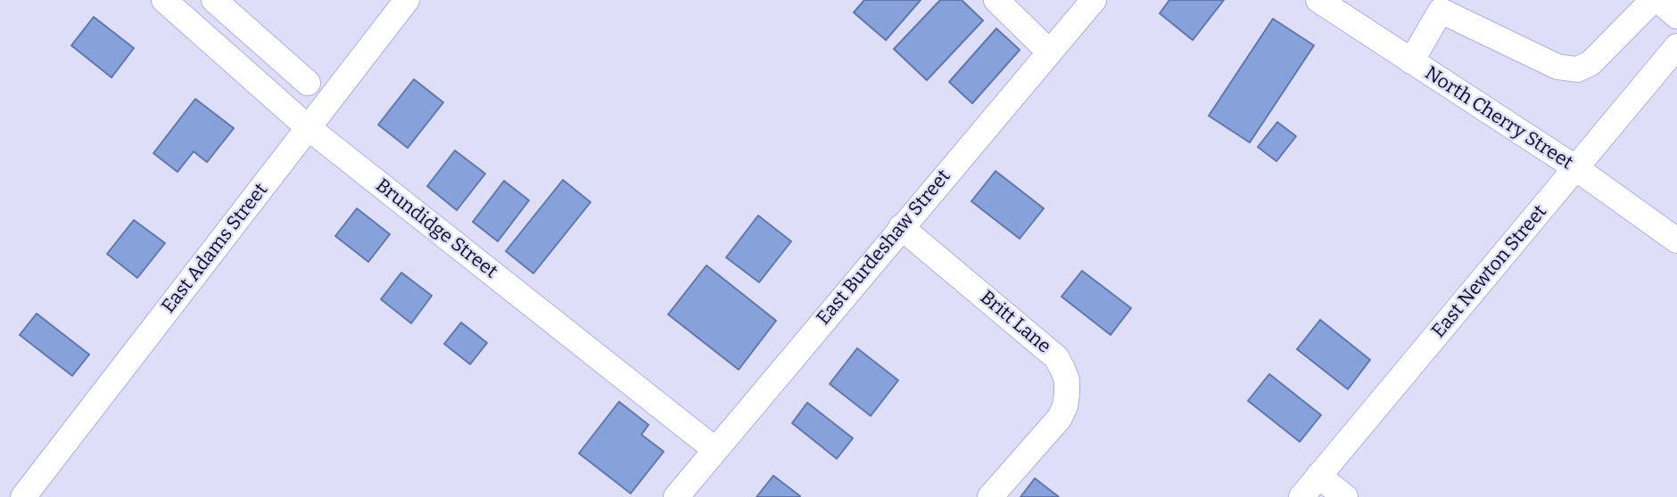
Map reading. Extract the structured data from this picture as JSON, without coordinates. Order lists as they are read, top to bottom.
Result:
{
  "streets": {
    "street": [
      "North Cherry Street",
      "Brundidge Street",
      "East Burdeshaw Street",
      "East Adams Street",
      "East Newton Street",
      "Britt Lane"
    ]
  },
  "crossings": [
    ["North Cherry Street", "East Newton Street"],
    ["Brundidge Street", "East Burdeshaw Street"],
    ["Brundidge Street", "East Adams Street"],
    ["East Burdeshaw Street", "Britt Lane"]
  ]
}
